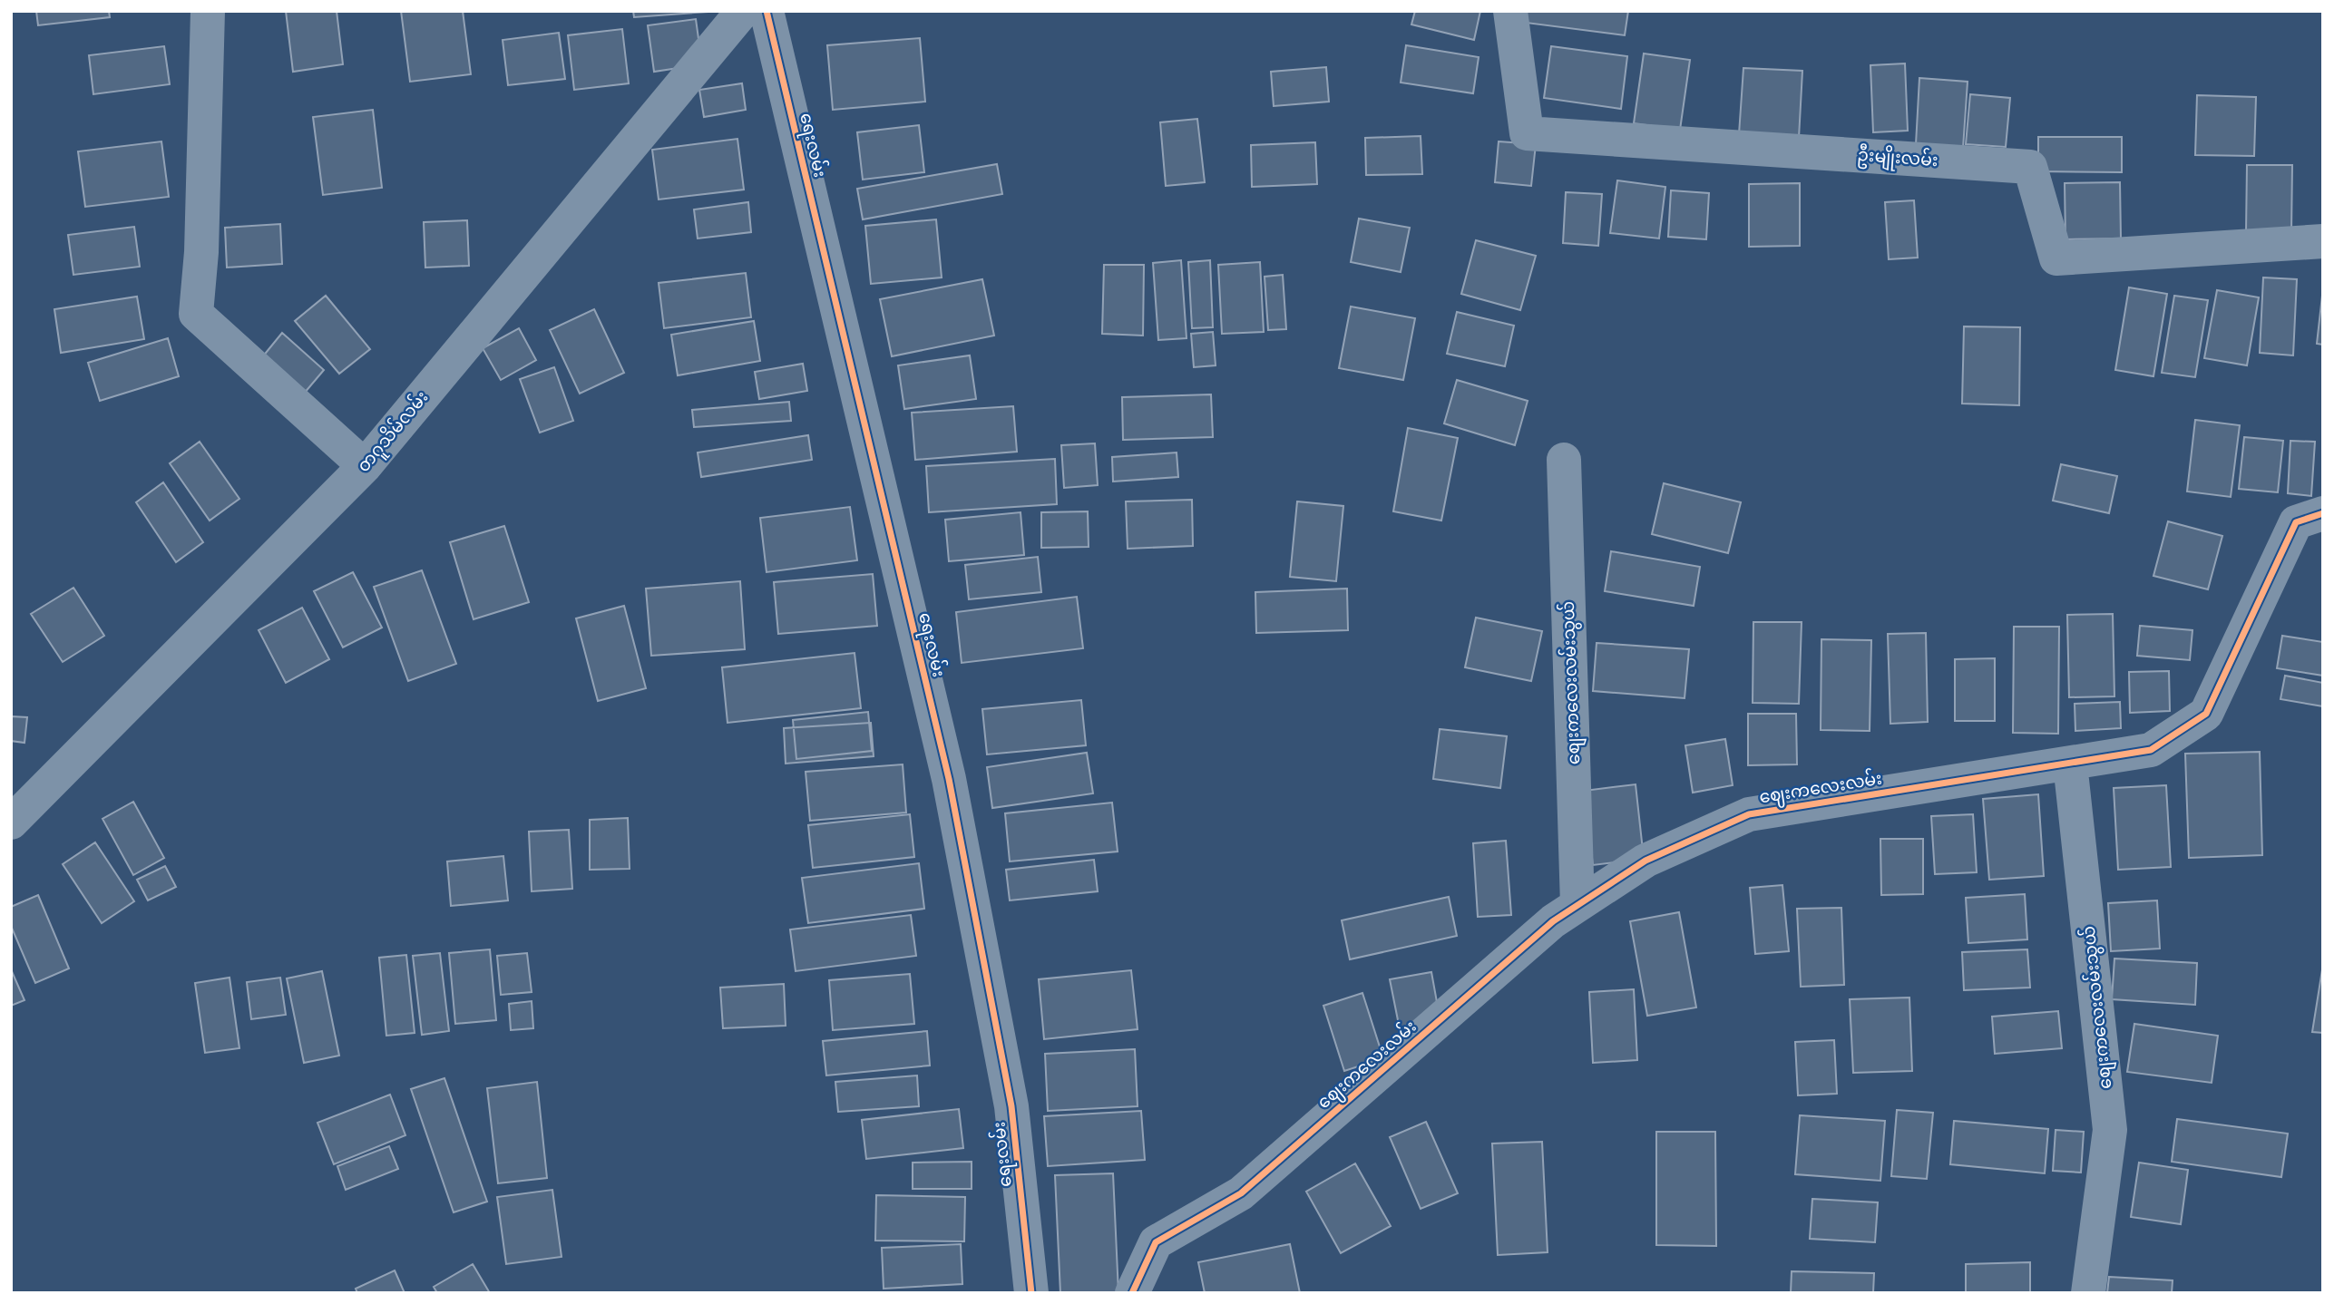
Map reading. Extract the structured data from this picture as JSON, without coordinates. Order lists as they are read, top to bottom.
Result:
{
  "streets": {
    "street": [
      "ရေးလမ်း",
      "ဦးမျိုးလမ်း",
      "တဂူသိမ်လမ်း",
      "စျေးကလေးလမ်းသွယ်",
      "ဈေးကလေးလမ်း"
    ]
  },
  "crossings": [
    ["စျေးကလေးလမ်းသွယ်", "ဈေးကလေးလမ်း"]
  ]
}
